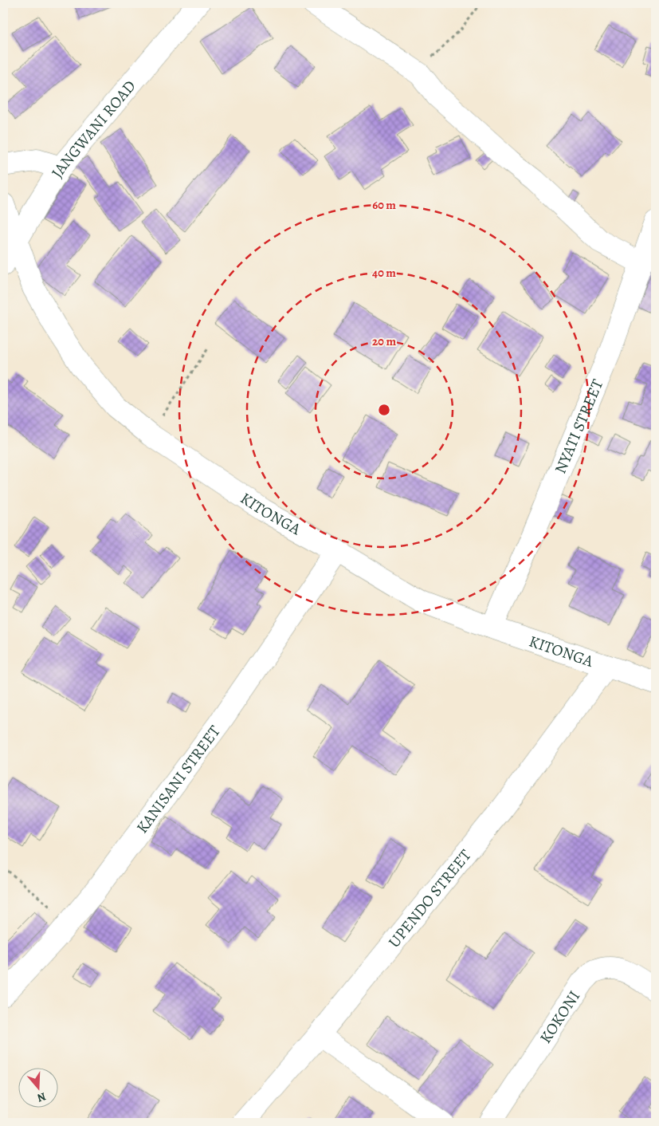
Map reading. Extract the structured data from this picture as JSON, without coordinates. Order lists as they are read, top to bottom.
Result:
{
  "streets": {
    "street": [
      "JANGWANI ROAD",
      "NYATI STREET",
      "KITONGA",
      "KANISANI STREET",
      "UPENDO STREET",
      "KOKONI"
    ]
  },
  "crossings": [
    ["JANGWANI ROAD", "KITONGA"],
    ["NYATI STREET", "KITONGA"],
    ["KITONGA", "KANISANI STREET"],
    ["KITONGA", "UPENDO STREET"]
  ],
  "north": "bottom",
  "rings": ["60 m", "40 m", "20 m"]
}
